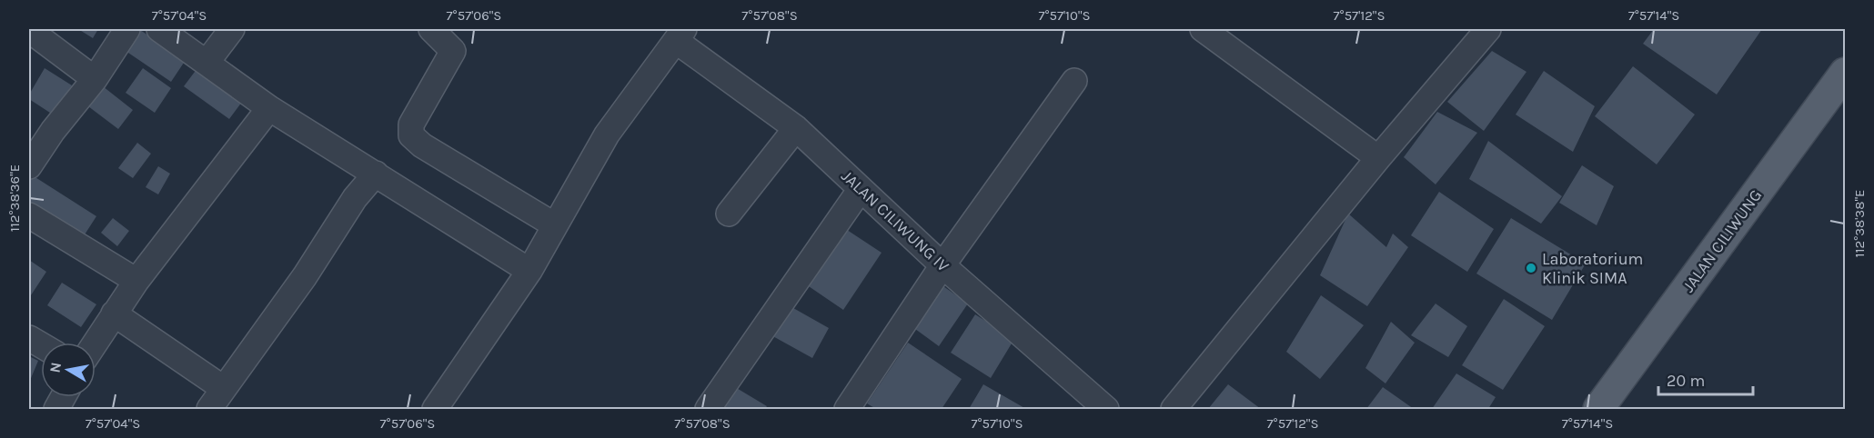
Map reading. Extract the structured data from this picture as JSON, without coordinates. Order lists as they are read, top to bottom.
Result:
{
  "streets": {
    "main road": ["JALAN CILIWUNG"],
    "street": ["JALAN CILIWUNG IV"]
  },
  "places": ["Laboratorium Klinik SIMA"],
  "scale_bar": "20 m",
  "north": "left",
  "coordinates": [
    "7°57'04\"S",
    "7°57'06\"S",
    "7°57'08\"S",
    "7°57'10\"S",
    "7°57'12\"S",
    "7°57'14\"S",
    "112°38'36\"E",
    "112°38'38\"E"
  ]
}
